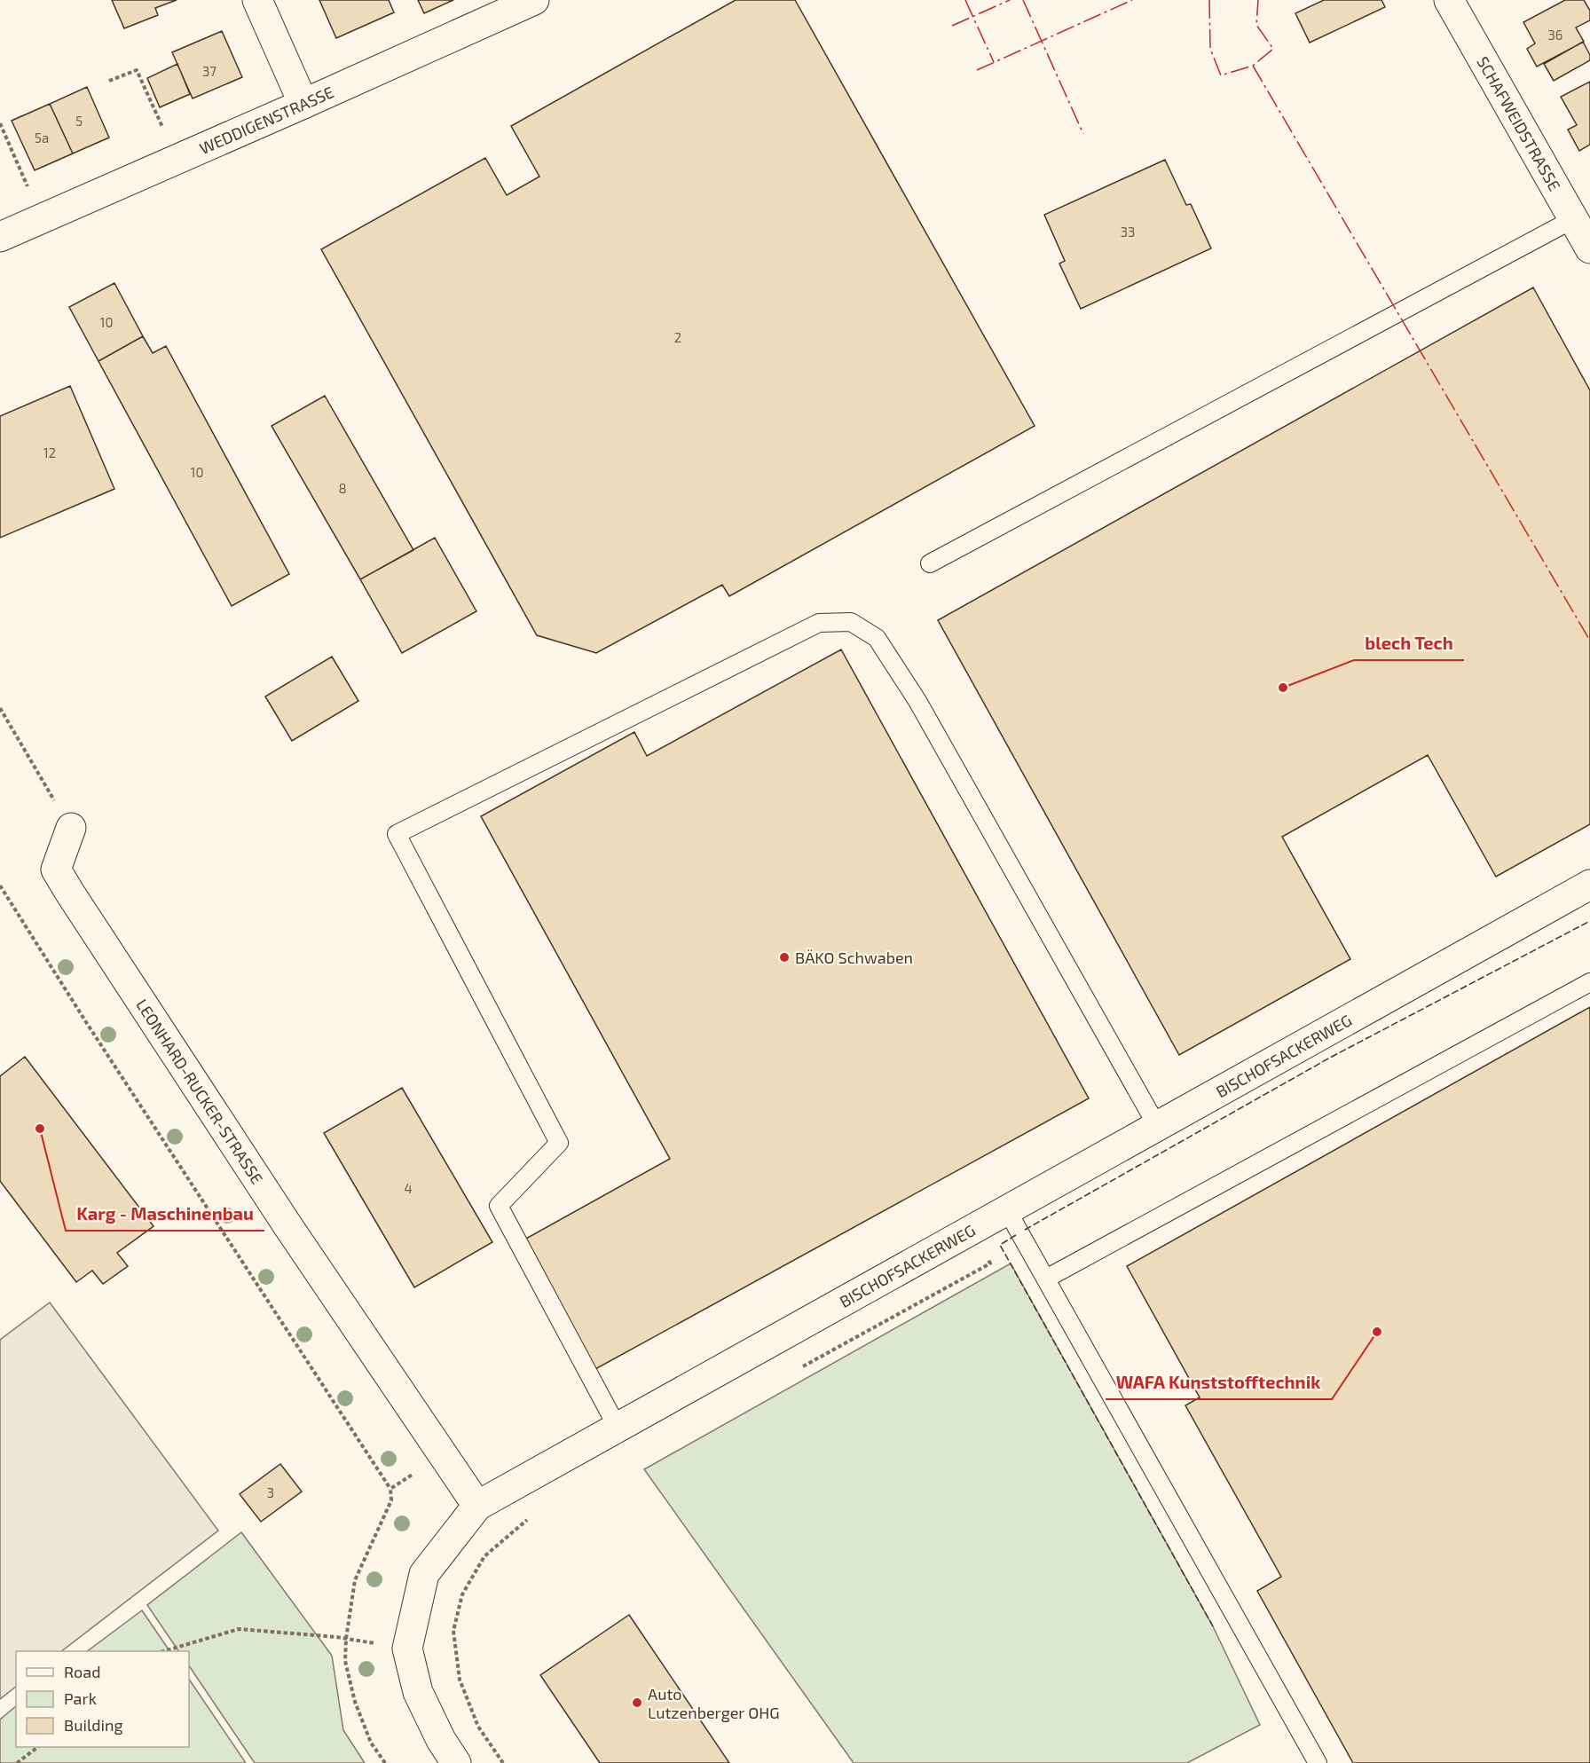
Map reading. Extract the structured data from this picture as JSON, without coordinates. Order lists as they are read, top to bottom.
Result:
{
  "streets": {
    "street": [
      "WEDDIGENSTRASSE",
      "SCHAFWEIDSTRASSE",
      "BISCHOFSACKERWEG",
      "LEONHARD-RUCKER-STRASSE"
    ]
  },
  "crossings": [
    ["BISCHOFSACKERWEG", "LEONHARD-RUCKER-STRASSE"]
  ],
  "places": [
    "blech Tech",
    "BÄKO Schwaben",
    "Karg - Maschinenbau",
    "WAFA Kunststofftechnik",
    "Auto Lutzenberger OHG"
  ],
  "house_numbers": [
    "36",
    "37",
    "5",
    "5a",
    "33",
    "10",
    "2",
    "12",
    "10",
    "8",
    "4",
    "3"
  ],
  "legend": ["Road", "Park", "Building"]
}
